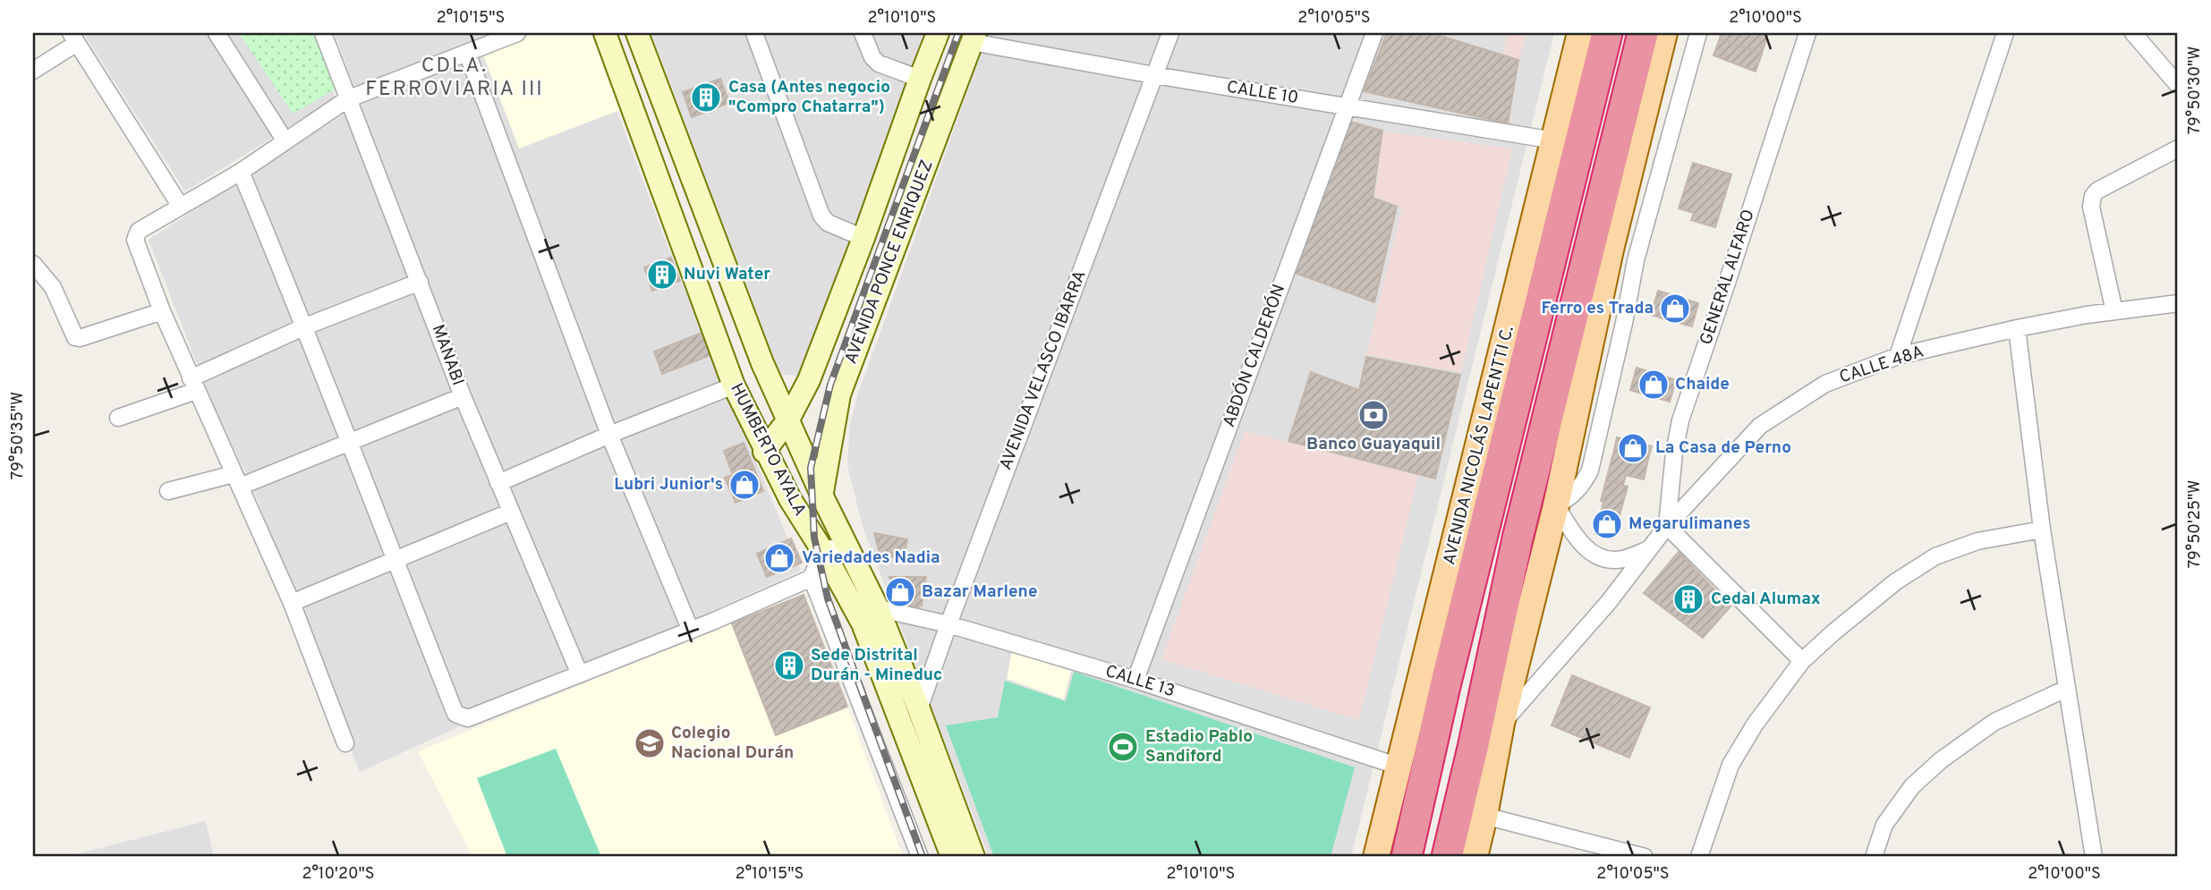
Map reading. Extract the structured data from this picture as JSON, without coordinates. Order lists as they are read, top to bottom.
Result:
{
  "streets": {
    "highway": ["AVENIDA NICOLÁS LAPENTTI C."],
    "street": [
      "CALLE 10",
      "AVENIDA PONCE ENRIQUEZ",
      "GENERAL ALFARO",
      "MANABI",
      "ABDÓN CALDERÓN",
      "CALLE 48A",
      "AVENIDA VELASCO IBARRA",
      "HUMBERTO AYALA",
      "CALLE 13"
    ]
  },
  "crossings": [
    ["CALLE 10", "AVENIDA PONCE ENRIQUEZ"],
    ["CALLE 10", "ABDÓN CALDERÓN"],
    ["CALLE 10", "AVENIDA VELASCO IBARRA"],
    ["CALLE 10", "AVENIDA NICOLÁS LAPENTTI C."],
    ["AVENIDA PONCE ENRIQUEZ", "HUMBERTO AYALA"],
    ["GENERAL ALFARO", "CALLE 48A"],
    ["ABDÓN CALDERÓN", "CALLE 13"],
    ["AVENIDA VELASCO IBARRA", "HUMBERTO AYALA"],
    ["AVENIDA VELASCO IBARRA", "CALLE 13"],
    ["AVENIDA NICOLÁS LAPENTTI C.", "CALLE 13"],
    ["HUMBERTO AYALA", "CALLE 13"]
  ],
  "districts": ["CDLA. FERROVIARIA III"],
  "places": {
    "building": [
      "Casa (Antes negocio \"Compro Chatarra\")",
      "Nuvi Water",
      "Cedal Alumax",
      "Sede Distrital Durán - Mineduc"
    ],
    "shop": [
      "Ferro es Trada",
      "Chaide",
      "La Casa de Perno",
      "Lubri Junior's",
      "Megarulimanes",
      "Variedades Nadia",
      "Bazar Marlene"
    ],
    "bank": ["Banco Guayaquil"],
    "school or university": ["Colegio Nacional Durán"],
    "sports": ["Estadio Pablo Sandiford"]
  },
  "coordinates": [
    "2°10'15\"S",
    "2°10'10\"S",
    "2°10'05\"S",
    "2°10'00\"S",
    "79°50'30\"W",
    "79°50'35\"W",
    "79°50'25\"W",
    "2°10'20\"S"
  ]
}
